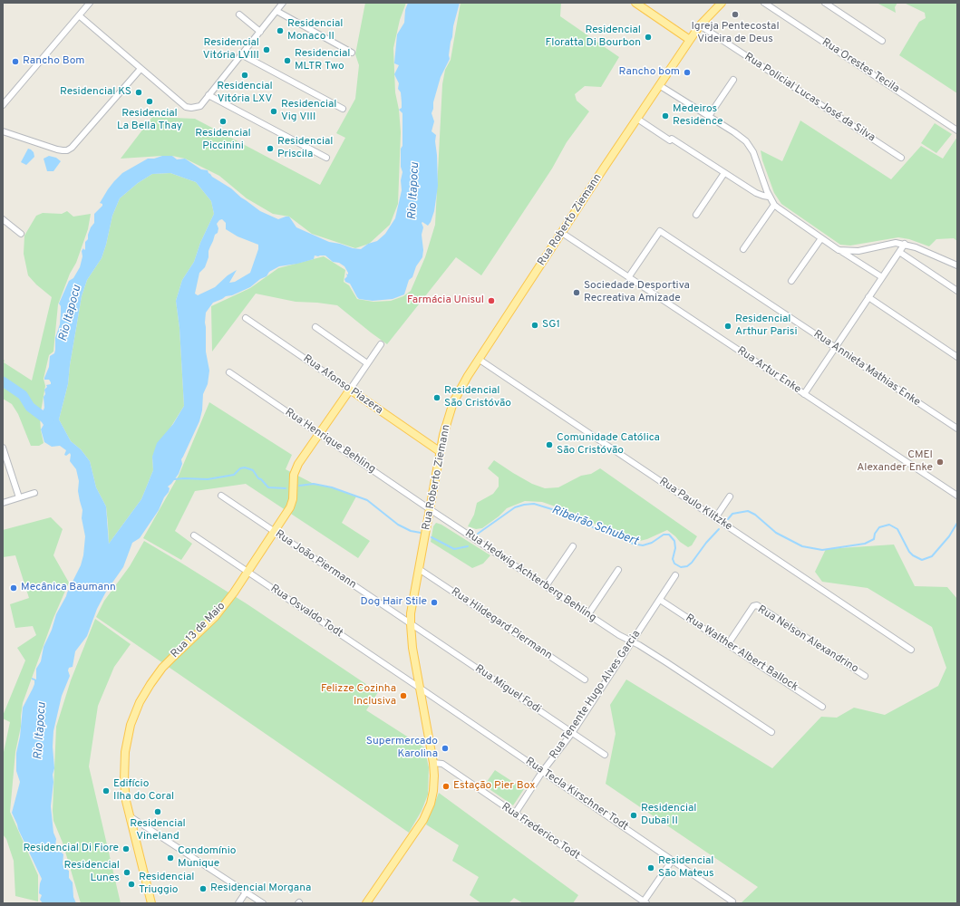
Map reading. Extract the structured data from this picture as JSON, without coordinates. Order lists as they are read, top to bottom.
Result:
{
  "streets": {
    "main road": ["Rua Roberto Ziemann", "Rua Afonso Piazera", "Rua 13 de Maio"],
    "street": [
      "Rua Orestes Tecila",
      "Rua Policial Lucas José da Silva",
      "Rua Annieta Mathias Enke",
      "Rua Artur Enke",
      "Rua Henrique Behling",
      "Rua Paulo Klitzke",
      "Rua João Piermann",
      "Rua Hedwig Achterberg Behling",
      "Rua Osvaldo Todt",
      "Rua Hildegard Piermann",
      "Rua Nelson Alexandrino",
      "Rua Walther Albert Ballock",
      "Rua Miguel Fodi",
      "Rua Tenente Hugo Alves Garcia",
      "Rua Tecla Kirschner Todt",
      "Rua Frederico Todt"
    ]
  },
  "crossings": [
    ["Rua Policial Lucas José da Silva", "Rua Roberto Ziemann"],
    ["Rua Roberto Ziemann", "Rua Artur Enke"],
    ["Rua Roberto Ziemann", "Rua Afonso Piazera"],
    ["Rua Roberto Ziemann", "Rua Henrique Behling"],
    ["Rua Roberto Ziemann", "Rua Paulo Klitzke"],
    ["Rua Roberto Ziemann", "Rua João Piermann"],
    ["Rua Roberto Ziemann", "Rua Hedwig Achterberg Behling"],
    ["Rua Roberto Ziemann", "Rua Osvaldo Todt"],
    ["Rua Roberto Ziemann", "Rua Hildegard Piermann"],
    ["Rua Roberto Ziemann", "Rua Miguel Fodi"],
    ["Rua Roberto Ziemann", "Rua Tecla Kirschner Todt"],
    ["Rua Roberto Ziemann", "Rua Frederico Todt"],
    ["Rua Annieta Mathias Enke", "Rua Artur Enke"],
    ["Rua Afonso Piazera", "Rua 13 de Maio"],
    ["Rua Henrique Behling", "Rua Hedwig Achterberg Behling"],
    ["Rua Henrique Behling", "Rua 13 de Maio"],
    ["Rua João Piermann", "Rua 13 de Maio"],
    ["Rua João Piermann", "Rua Miguel Fodi"],
    ["Rua Hedwig Achterberg Behling", "Rua Tenente Hugo Alves Garcia"],
    ["Rua Osvaldo Todt", "Rua 13 de Maio"],
    ["Rua Osvaldo Todt", "Rua Tecla Kirschner Todt"],
    ["Rua Nelson Alexandrino", "Rua Walther Albert Ballock"],
    ["Rua Walther Albert Ballock", "Rua Tenente Hugo Alves Garcia"],
    ["Rua Miguel Fodi", "Rua Tenente Hugo Alves Garcia"],
    ["Rua Tenente Hugo Alves Garcia", "Rua Tecla Kirschner Todt"],
    ["Rua Tenente Hugo Alves Garcia", "Rua Frederico Todt"]
  ],
  "water": ["Rio Itapocu", "Ribeirão Schubert"],
  "places": [
    "Igreja Pentecostal Videira de Deus",
    "Residencial Monaco II",
    "Residencial Floratta Di Bourbon",
    "Residencial Vitória LVIII",
    "Residencial MLTR Two",
    "Rancho Bom",
    "Rancho bom",
    "Residencial Vitória LXV",
    "Residencial KS",
    "Residencial La Bella Thay",
    "Residencial Vig VIII",
    "Medeiros Residence",
    "Residencial Piccinini",
    "Residencial Priscila",
    "Sociedade Desportiva Recreativa Amizade",
    "Farmácia Unisul",
    "SG1",
    "Residencial Arthur Parisi",
    "Residencial São Cristóvão",
    "Comunidade Católica São Cristóvão",
    "CMEI Alexander Enke",
    "Mecânica Baumann",
    "Dog Hair Stile",
    "Felizze Cozinha Inclusiva",
    "Supermercado Karolina",
    "Estação Pier Box",
    "Edifício Ilha do Coral",
    "Residencial Vineland",
    "Residencial Dubai II",
    "Residencial Di Fiore",
    "Condomínio Munique",
    "Residencial São Mateus",
    "Residencial Lunes",
    "Residencial Triuggio",
    "Residencial Morgana"
  ]
}
